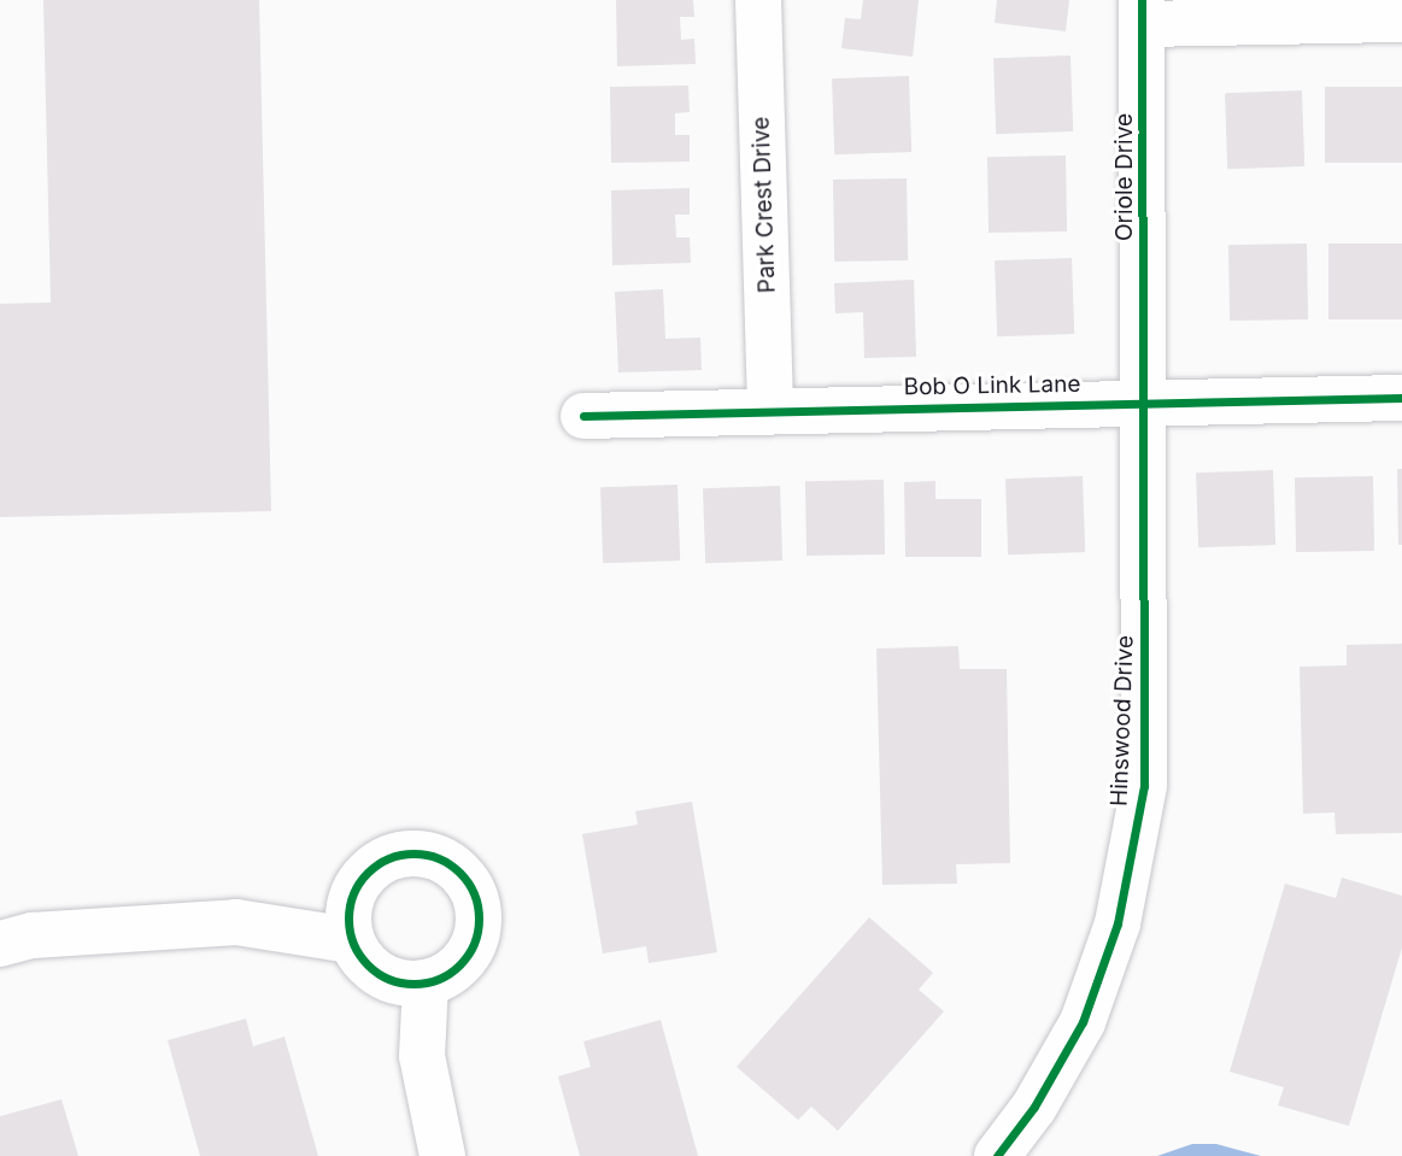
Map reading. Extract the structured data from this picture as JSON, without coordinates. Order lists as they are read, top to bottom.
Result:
{
  "streets": {
    "street": [
      "Oriole Drive",
      "Park Crest Drive",
      "Bob O Link Lane",
      "Hinswood Drive"
    ]
  },
  "crossings": [
    ["Oriole Drive", "Hinswood Drive"],
    ["Park Crest Drive", "Bob O Link Lane"],
    ["Bob O Link Lane", "Hinswood Drive"]
  ]
}
